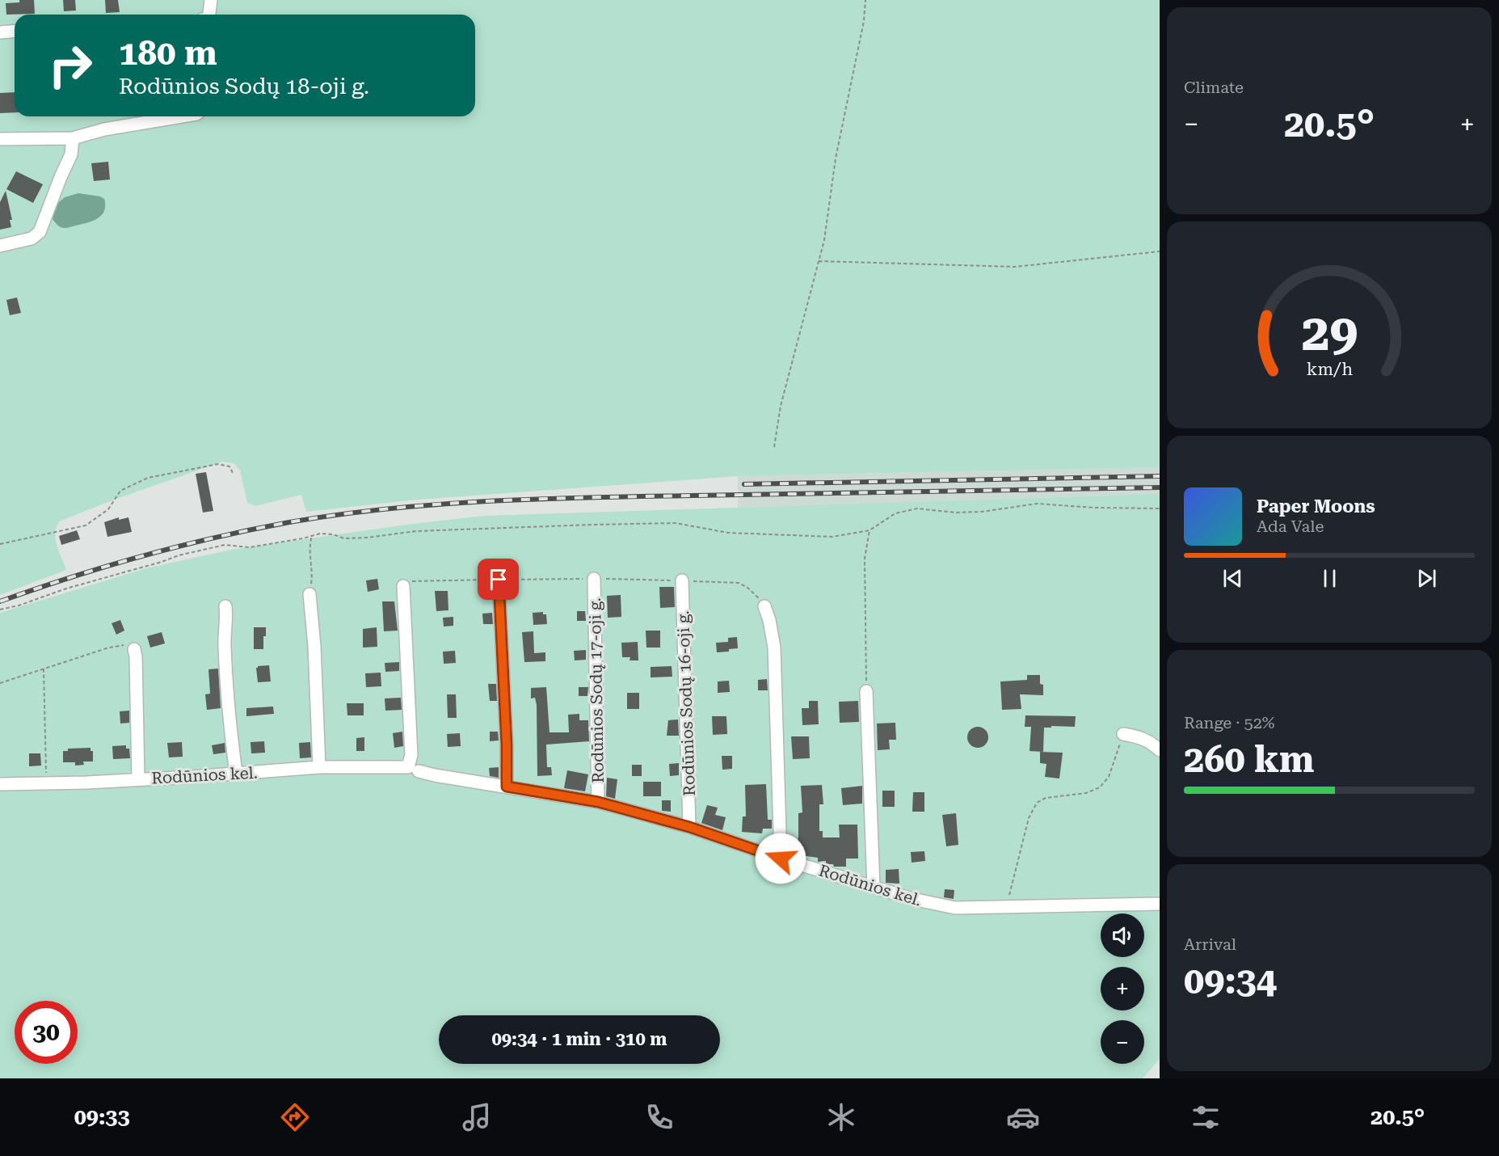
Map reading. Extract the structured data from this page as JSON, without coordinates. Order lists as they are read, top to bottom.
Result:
{
  "streets": {
    "street": ["Rodūnios Sodų 17-oji g.", "Rodūnios Sodų 16-oji g.", "Rodūnios kel."]
  },
  "crossings": [
    ["Rodūnios Sodų 17-oji g.", "Rodūnios kel."],
    ["Rodūnios Sodų 16-oji g.", "Rodūnios kel."]
  ],
  "page": {
    "tile": [
      "Climate",
      ["Range · 52%", "260 km"],
      ["Arrival", "09:34"]
    ],
    "turn": ["180 m", "Rodūnios Sodų 18-oji g."],
    "heat": ["−", "20.5°", "+"],
    "song": ["Paper Moons", "Ada Vale"],
    "map_buttons": ["+", "−"],
    "limit": "30",
    "trip": "09:34 · 1 min · 310 m",
    "tabs": ["09:33", "20.5°"],
    "gauge": ["29", "km/h"]
  }
}
